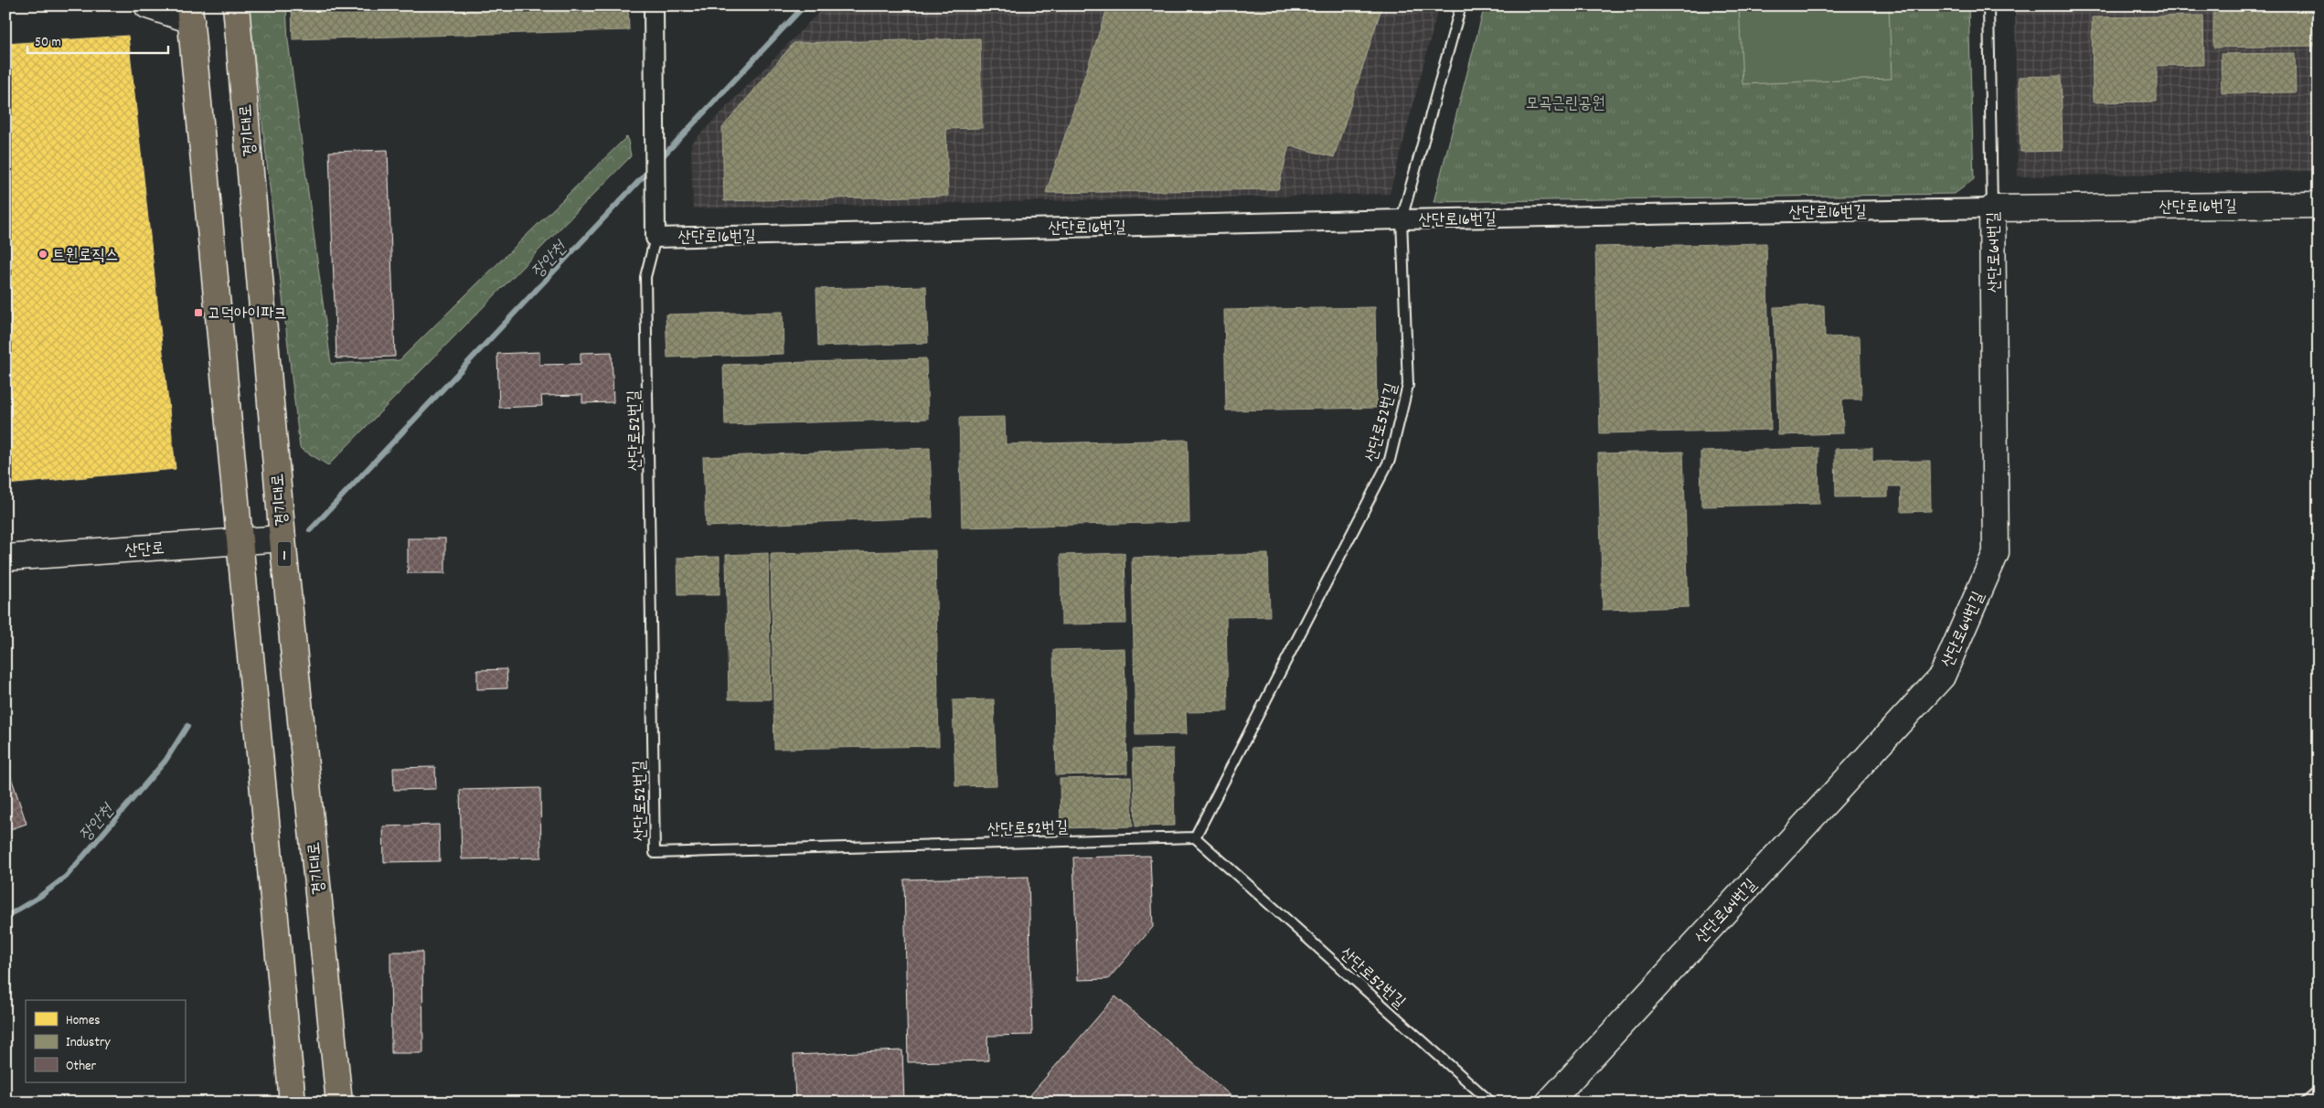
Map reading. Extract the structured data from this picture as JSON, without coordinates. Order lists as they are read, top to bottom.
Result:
{
  "streets": {
    "main road": ["경기대로", "1"],
    "street": ["산단로16번길", "산단로64번길", "산단로"],
    "lane": ["산단로52번길"]
  },
  "crossings": [
    ["경기대로", "산단로"],
    ["산단로16번길", "산단로64번길"],
    ["산단로16번길", "산단로52번길"]
  ],
  "water": ["장안천"],
  "parks": ["모곡근린공원"],
  "places": {
    "other": ["트윈로직스"],
    "transit": ["고덕아이파크"]
  },
  "legend": ["Homes", "Industry", "Other"],
  "scale_bar": "50 m"
}
